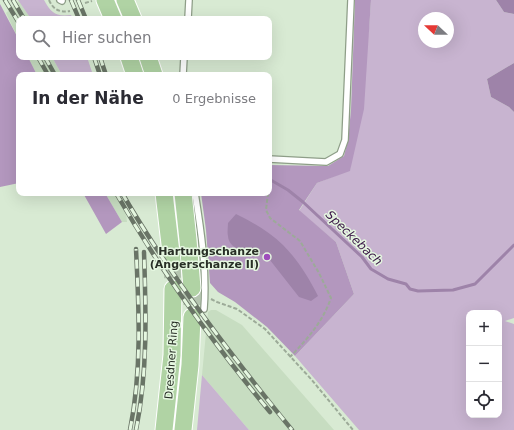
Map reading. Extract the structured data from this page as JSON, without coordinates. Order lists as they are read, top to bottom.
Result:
{
  "streets": {
    "main road": ["Dresdner Ring"]
  },
  "water": ["Speckebach"],
  "places": ["Hartungschanze (Angerschanze II)"],
  "north": "left",
  "page": {
    "search": "Hier suchen",
    "heading": ["In der Nähe", "0 Ergebnisse"],
    "map_buttons": ["+", "−"]
  }
}
